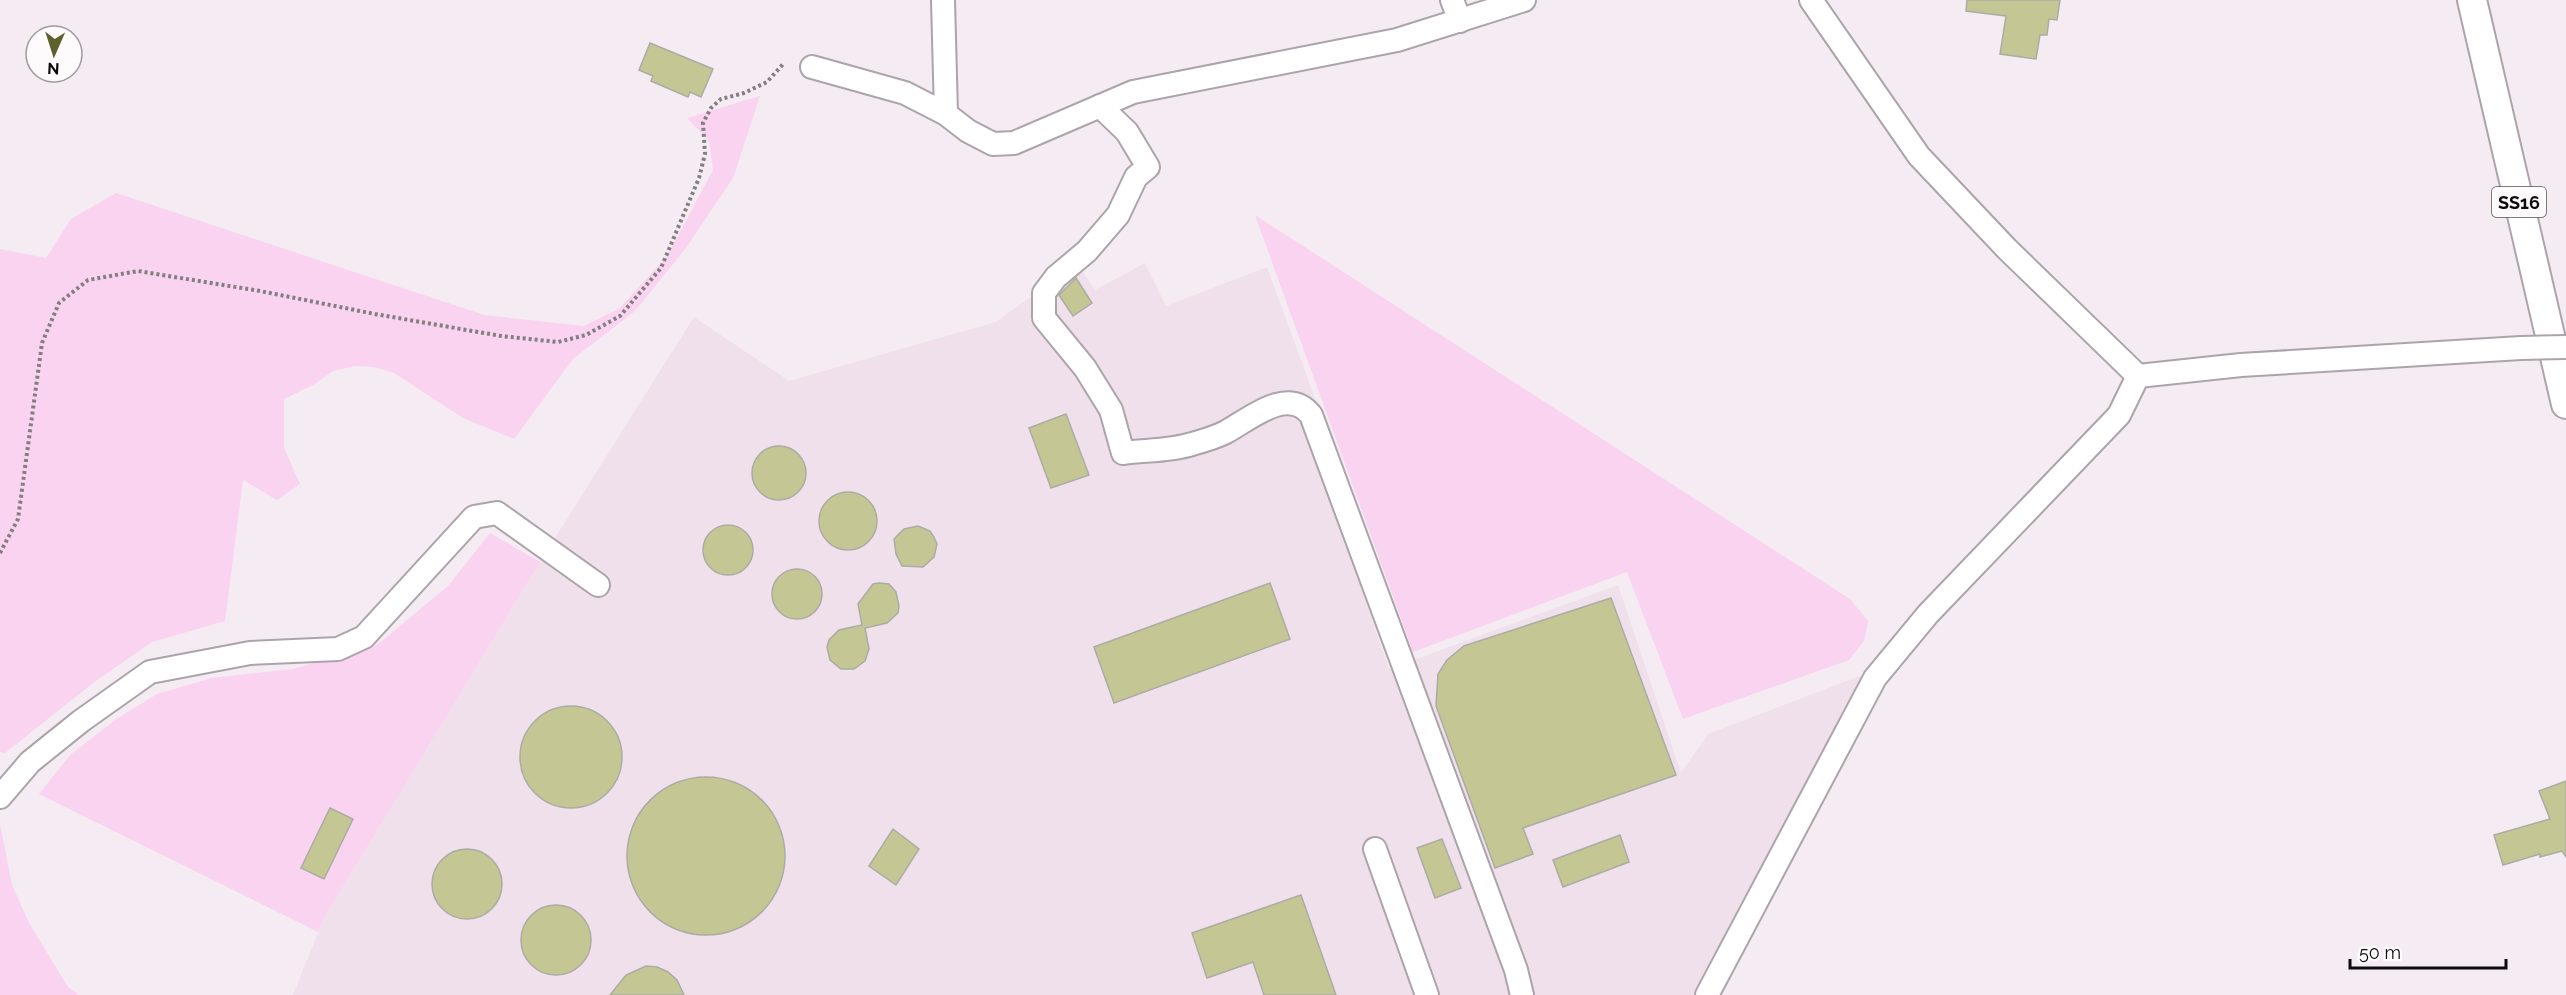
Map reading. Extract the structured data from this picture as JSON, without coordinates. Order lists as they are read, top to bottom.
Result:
{
  "streets": {
    "main road": ["SS16"]
  },
  "scale_bar": "50 m",
  "north": "bottom"
}
